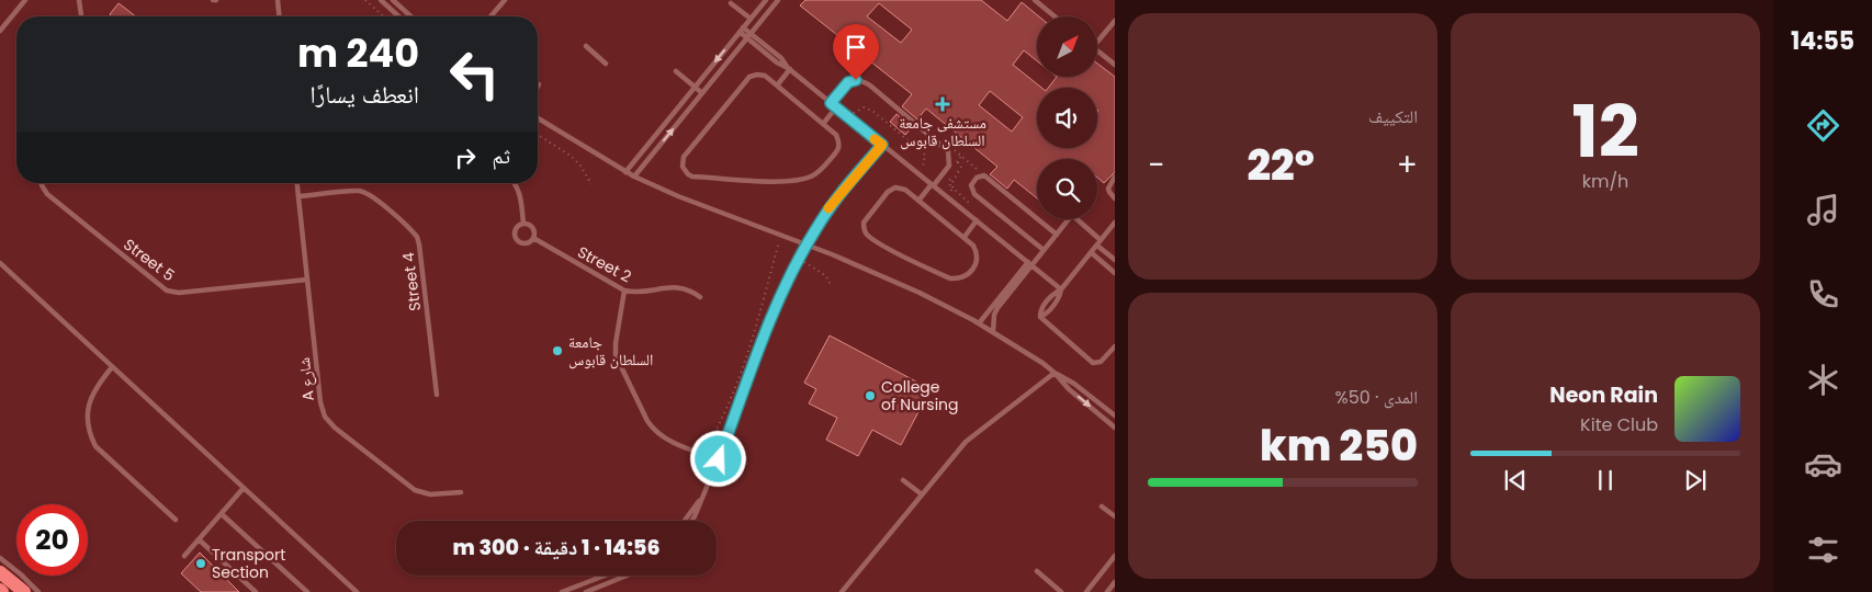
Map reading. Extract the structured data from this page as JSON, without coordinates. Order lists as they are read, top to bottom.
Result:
{
  "streets": {
    "lane": [
      "Street 5",
      "Street 2",
      "Street 4",
      "A شارع"
    ]
  },
  "crossings": [
    ["Street 5", "A شارع"],
    ["Street 4", "A شارع"]
  ],
  "places": {
    "health": ["مستشفى جامعة السلطان قابوس"],
    "other": ["جامعة السلطان قابوس", "College of Nursing", "Transport Section"]
  },
  "north": "top right",
  "page": {
    "tabs": "14:55",
    "tile": [
      ["12", "km/h"],
      "التكييف",
      ["المدى · 50%", "250 km"]
    ],
    "turn": ["240 m", "انعطف يسارًا"],
    "then": "ثم",
    "heat": ["−", "22°", "+"],
    "song": ["Neon Rain", "Kite Club"],
    "limit": "20",
    "trip": "14:56 · 1 دقيقة · 300 m"
  }
}
